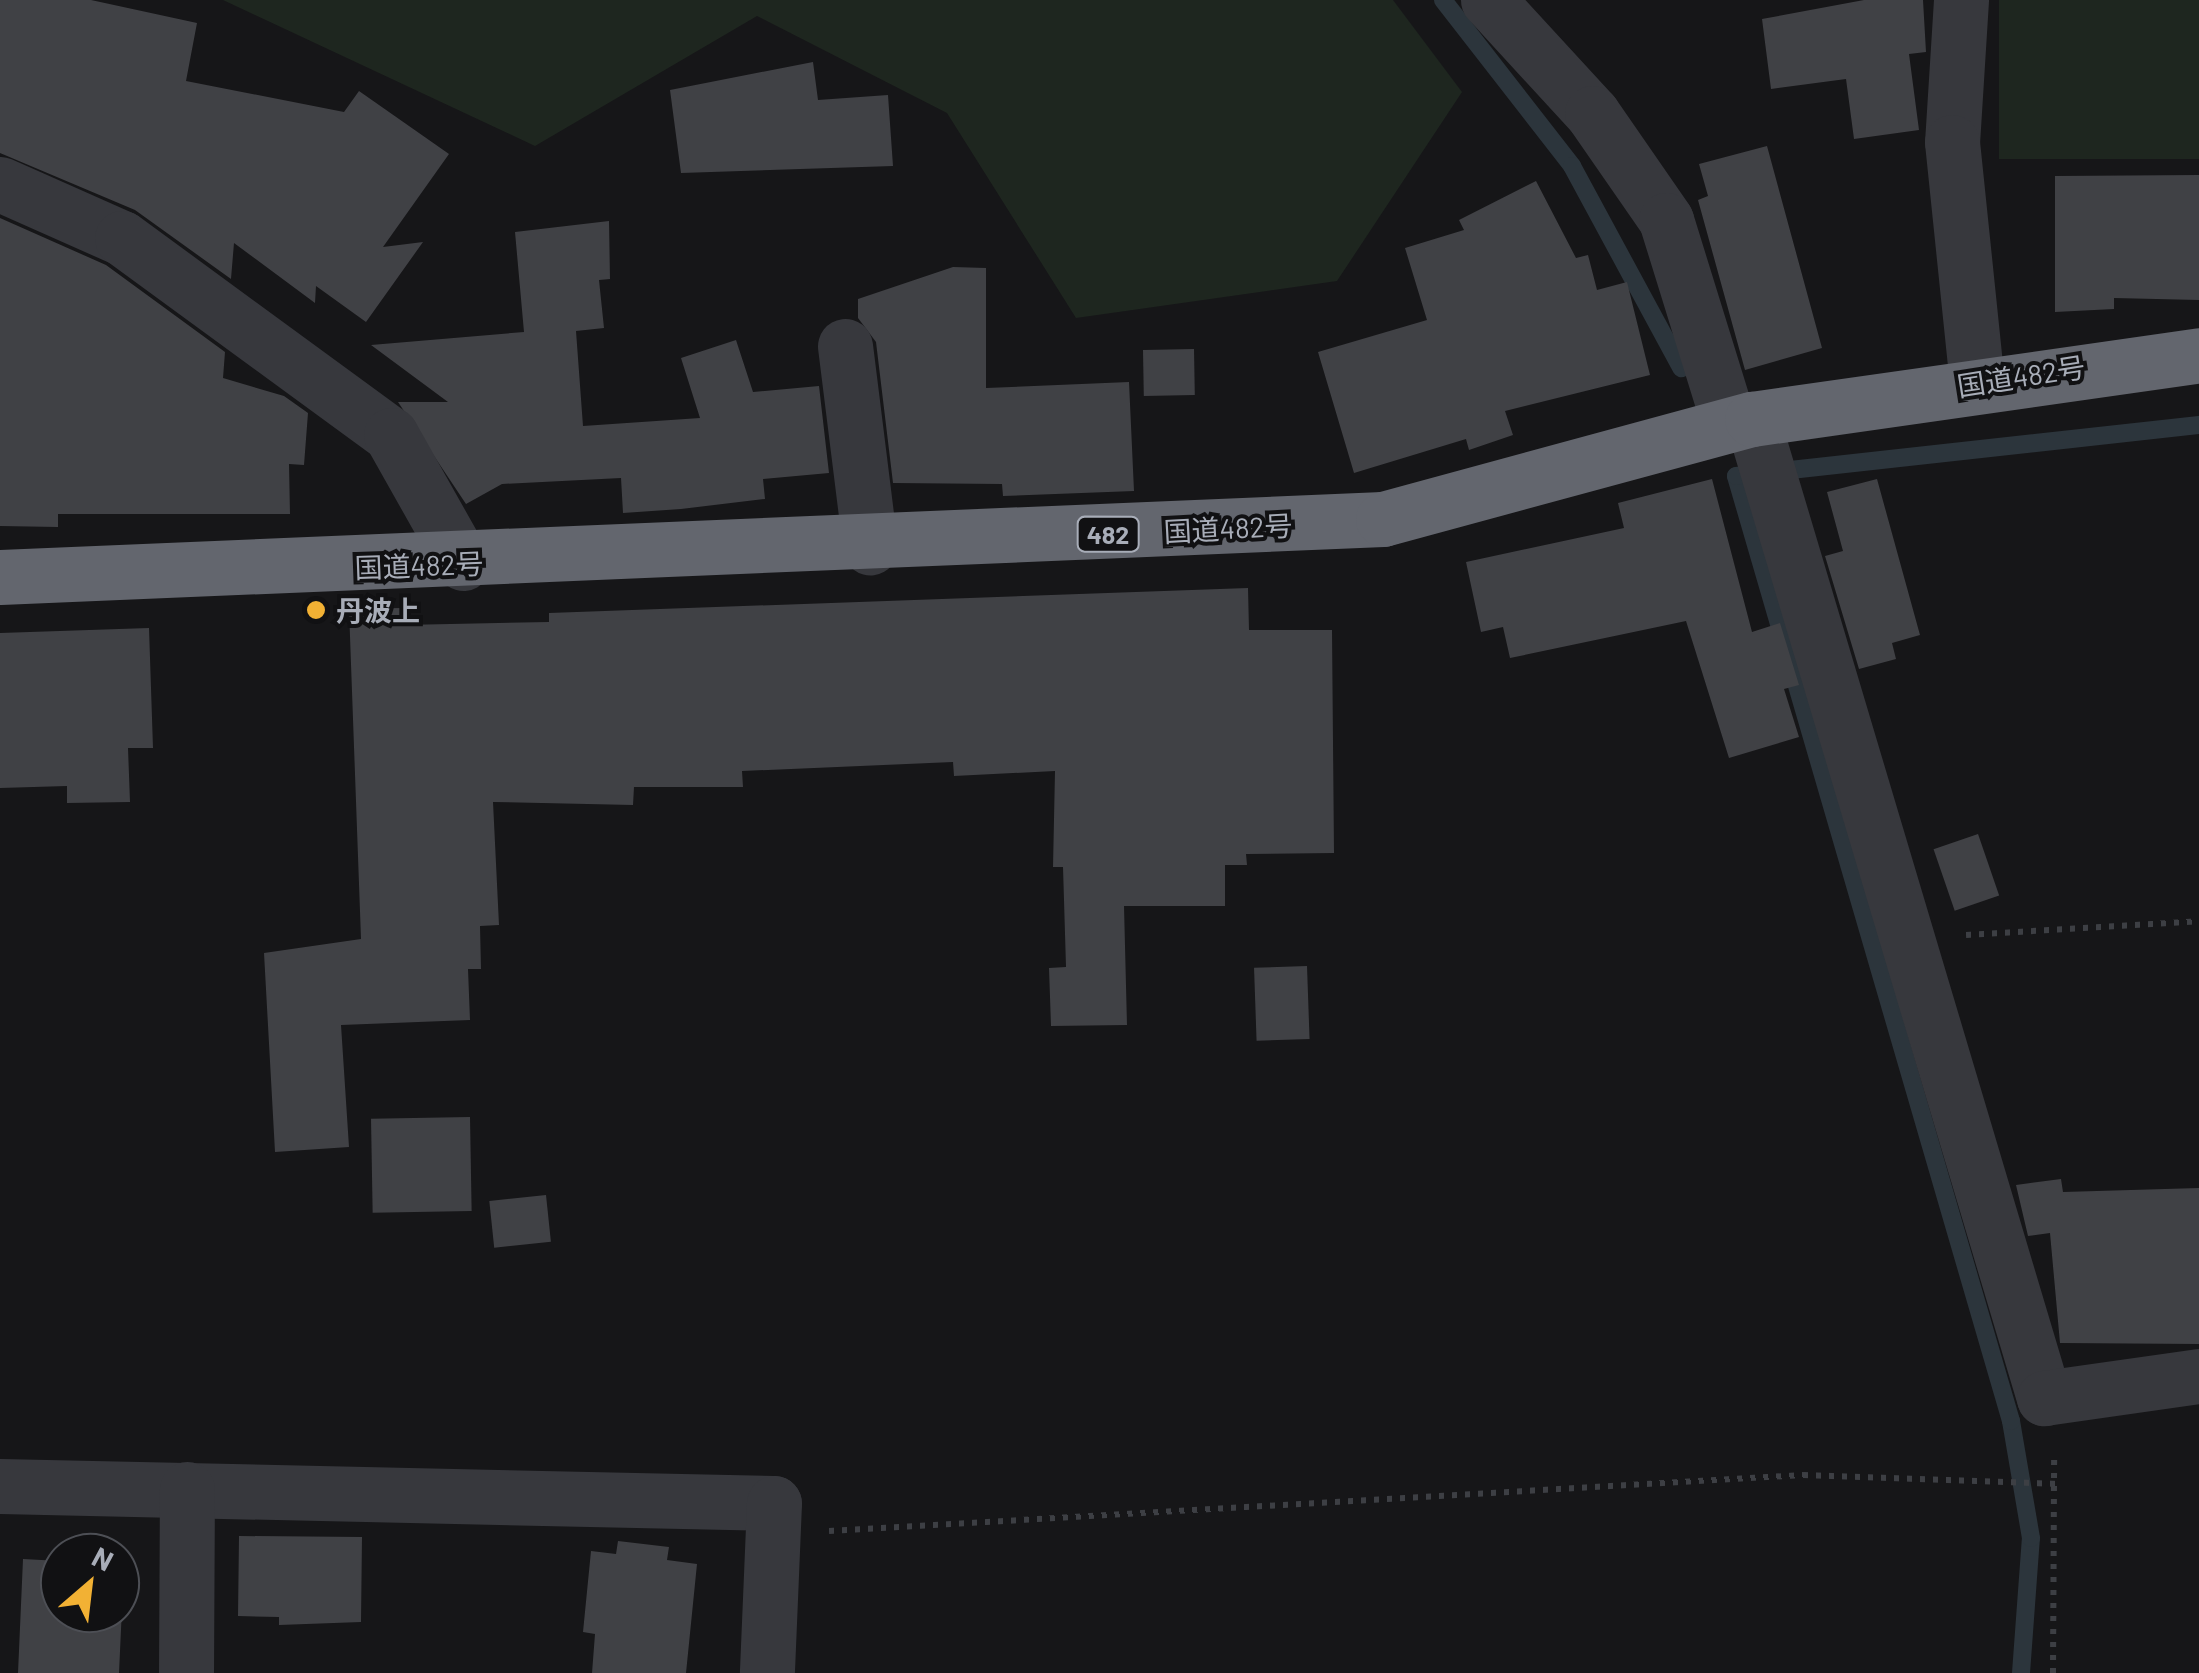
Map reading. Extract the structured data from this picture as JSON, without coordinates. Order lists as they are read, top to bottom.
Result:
{
  "streets": {
    "highway": ["国道482号", "482"]
  },
  "places": ["丹波上"],
  "north": "top right"
}
